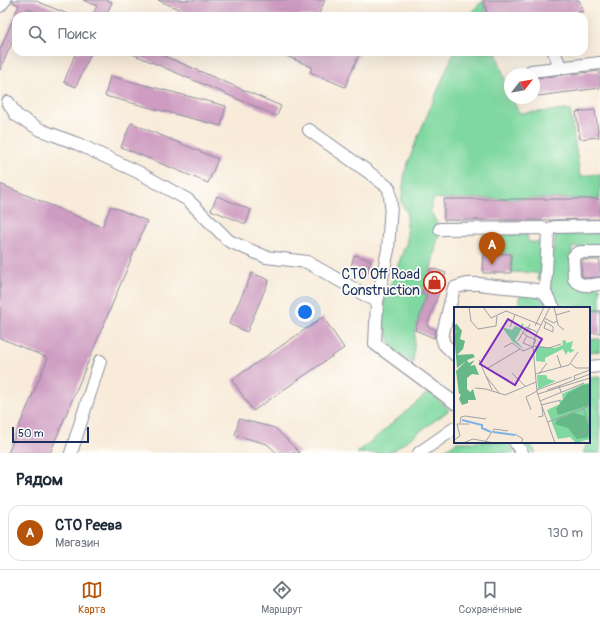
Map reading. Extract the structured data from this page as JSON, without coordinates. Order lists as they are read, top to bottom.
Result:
{
  "places": {
    "shop": ["СТО Off Road Construction"]
  },
  "scale_bar": "50 m",
  "north": "top right",
  "page": {
    "search": "Поиск",
    "pins": "A",
    "scale": "50 m",
    "heading": "Рядом",
    "list": [
      {
        "mark": "A",
        "name": "СТО Реева",
        "note": "Магазин",
        "value": "130 m"
      }
    ],
    "nav": ["Карта", "Маршрут", "Сохранённые"]
  }
}
